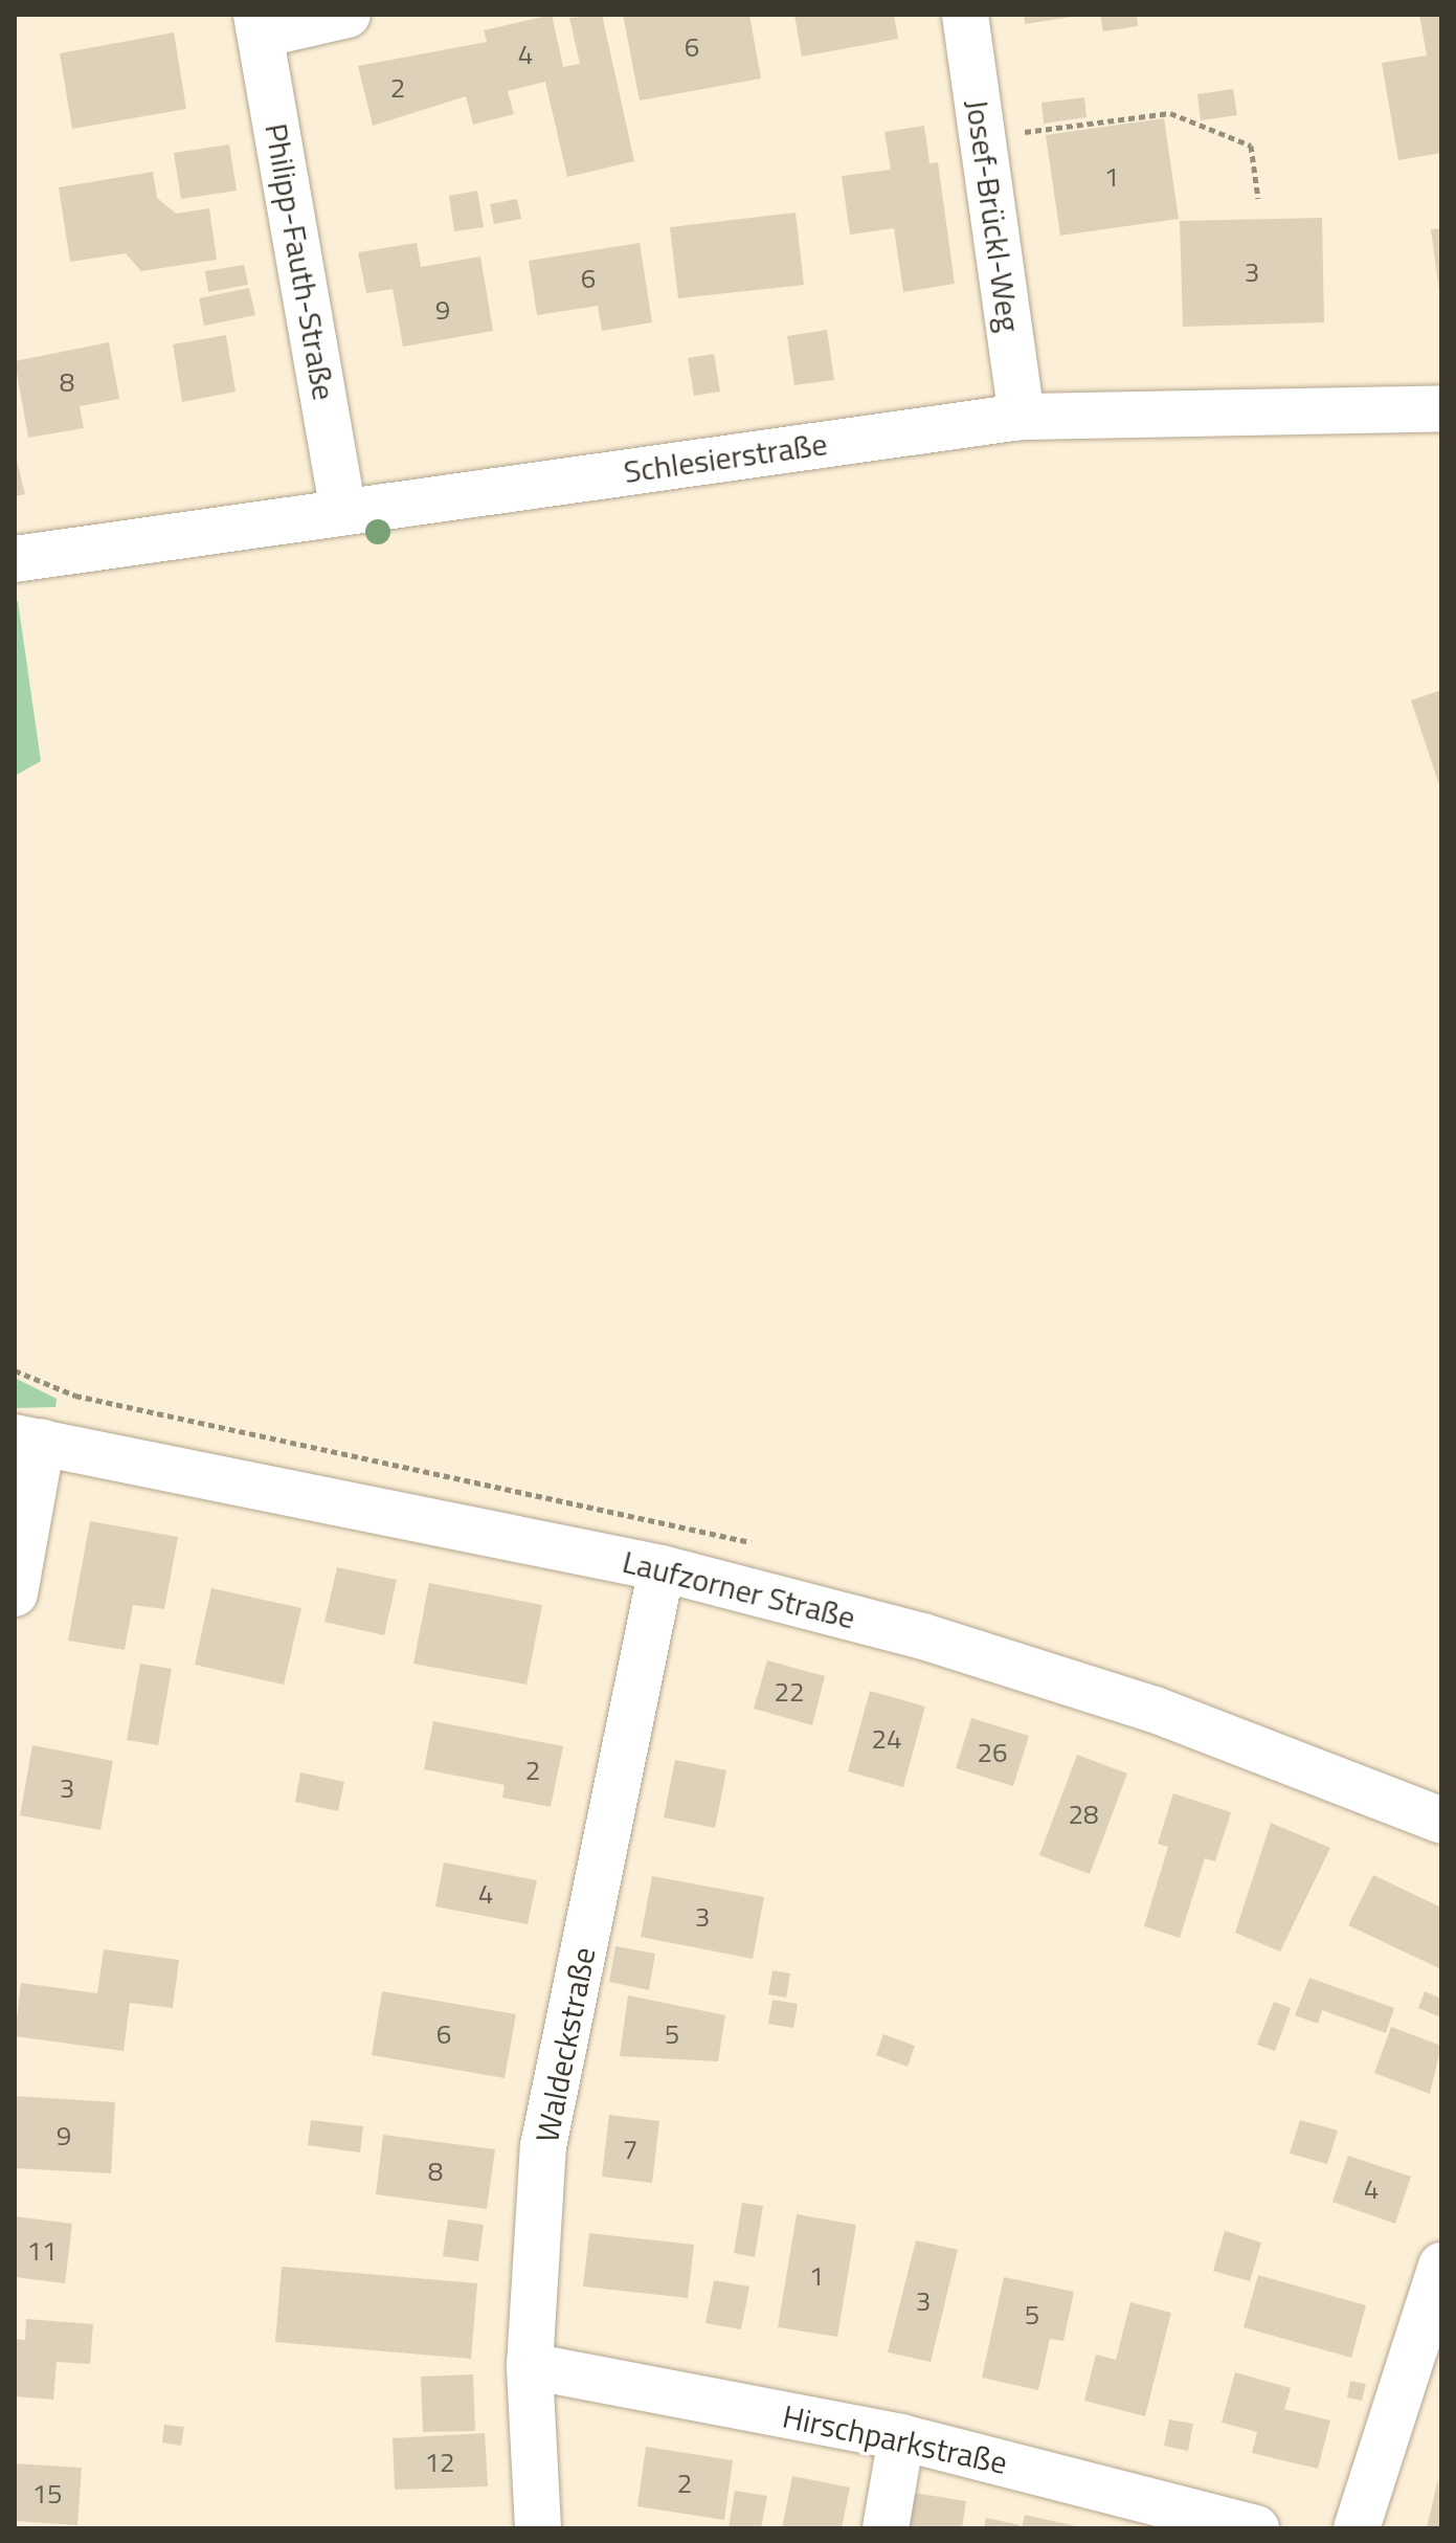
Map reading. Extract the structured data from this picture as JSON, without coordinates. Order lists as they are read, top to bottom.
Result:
{
  "streets": {
    "street": [
      "Josef-Brückl-Weg",
      "Philipp-Fauth-Straße",
      "Schlesierstraße",
      "Laufzorner Straße",
      "Waldeckstraße",
      "Hirschparkstraße"
    ]
  },
  "crossings": [
    ["Josef-Brückl-Weg", "Schlesierstraße"],
    ["Philipp-Fauth-Straße", "Schlesierstraße"],
    ["Laufzorner Straße", "Waldeckstraße"],
    ["Waldeckstraße", "Hirschparkstraße"]
  ],
  "house_numbers": [
    "6",
    "4",
    "2",
    "1",
    "3",
    "6",
    "9",
    "8",
    "22",
    "24",
    "26",
    "2",
    "3",
    "28",
    "4",
    "3",
    "6",
    "5",
    "9",
    "7",
    "8",
    "4",
    "11",
    "1",
    "3",
    "5",
    "12",
    "2",
    "15"
  ]
}
